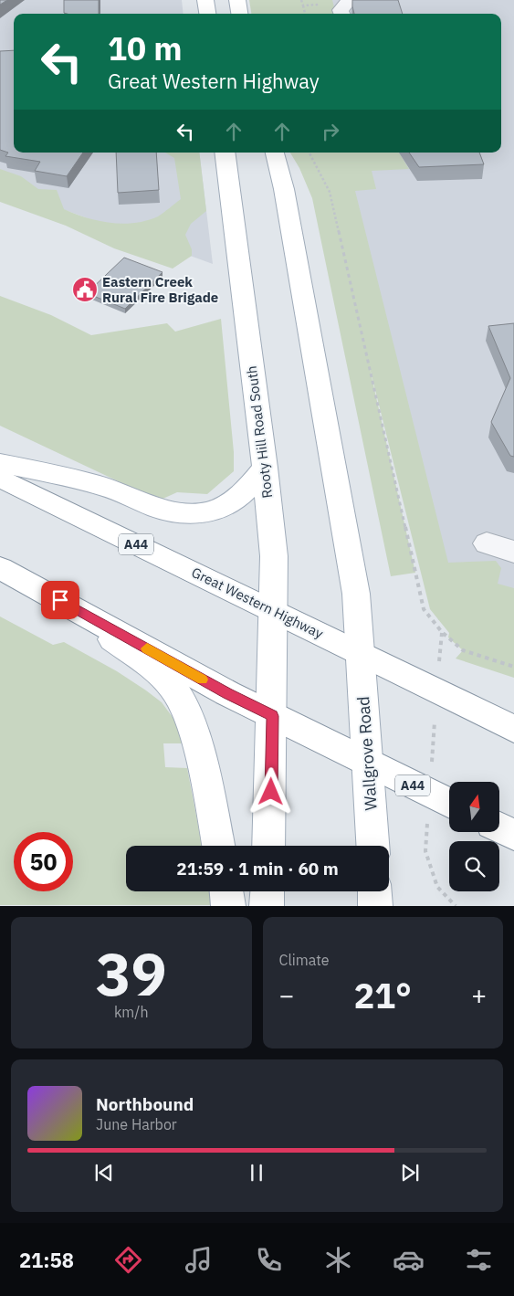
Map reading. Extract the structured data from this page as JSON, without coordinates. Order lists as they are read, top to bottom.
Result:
{
  "streets": {
    "main road": [
      "Rooty Hill Road South",
      "A44",
      "Great Western Highway",
      "Wallgrove Road"
    ]
  },
  "crossings": [
    ["Rooty Hill Road South", "A44"],
    ["Rooty Hill Road South", "Great Western Highway"],
    ["A44", "Wallgrove Road"],
    ["Great Western Highway", "Wallgrove Road"]
  ],
  "places": {
    "public building": ["Eastern Creek Rural Fire Brigade"]
  },
  "north": "top",
  "page": {
    "turn": ["10 m", "Great Western Highway"],
    "limit": "50",
    "trip": "21:59 · 1 min · 60 m",
    "tile": [
      ["39", "km/h"],
      "Climate"
    ],
    "heat": ["−", "21°", "+"],
    "song": ["Northbound", "June Harbor"],
    "tabs": "21:58"
  }
}
